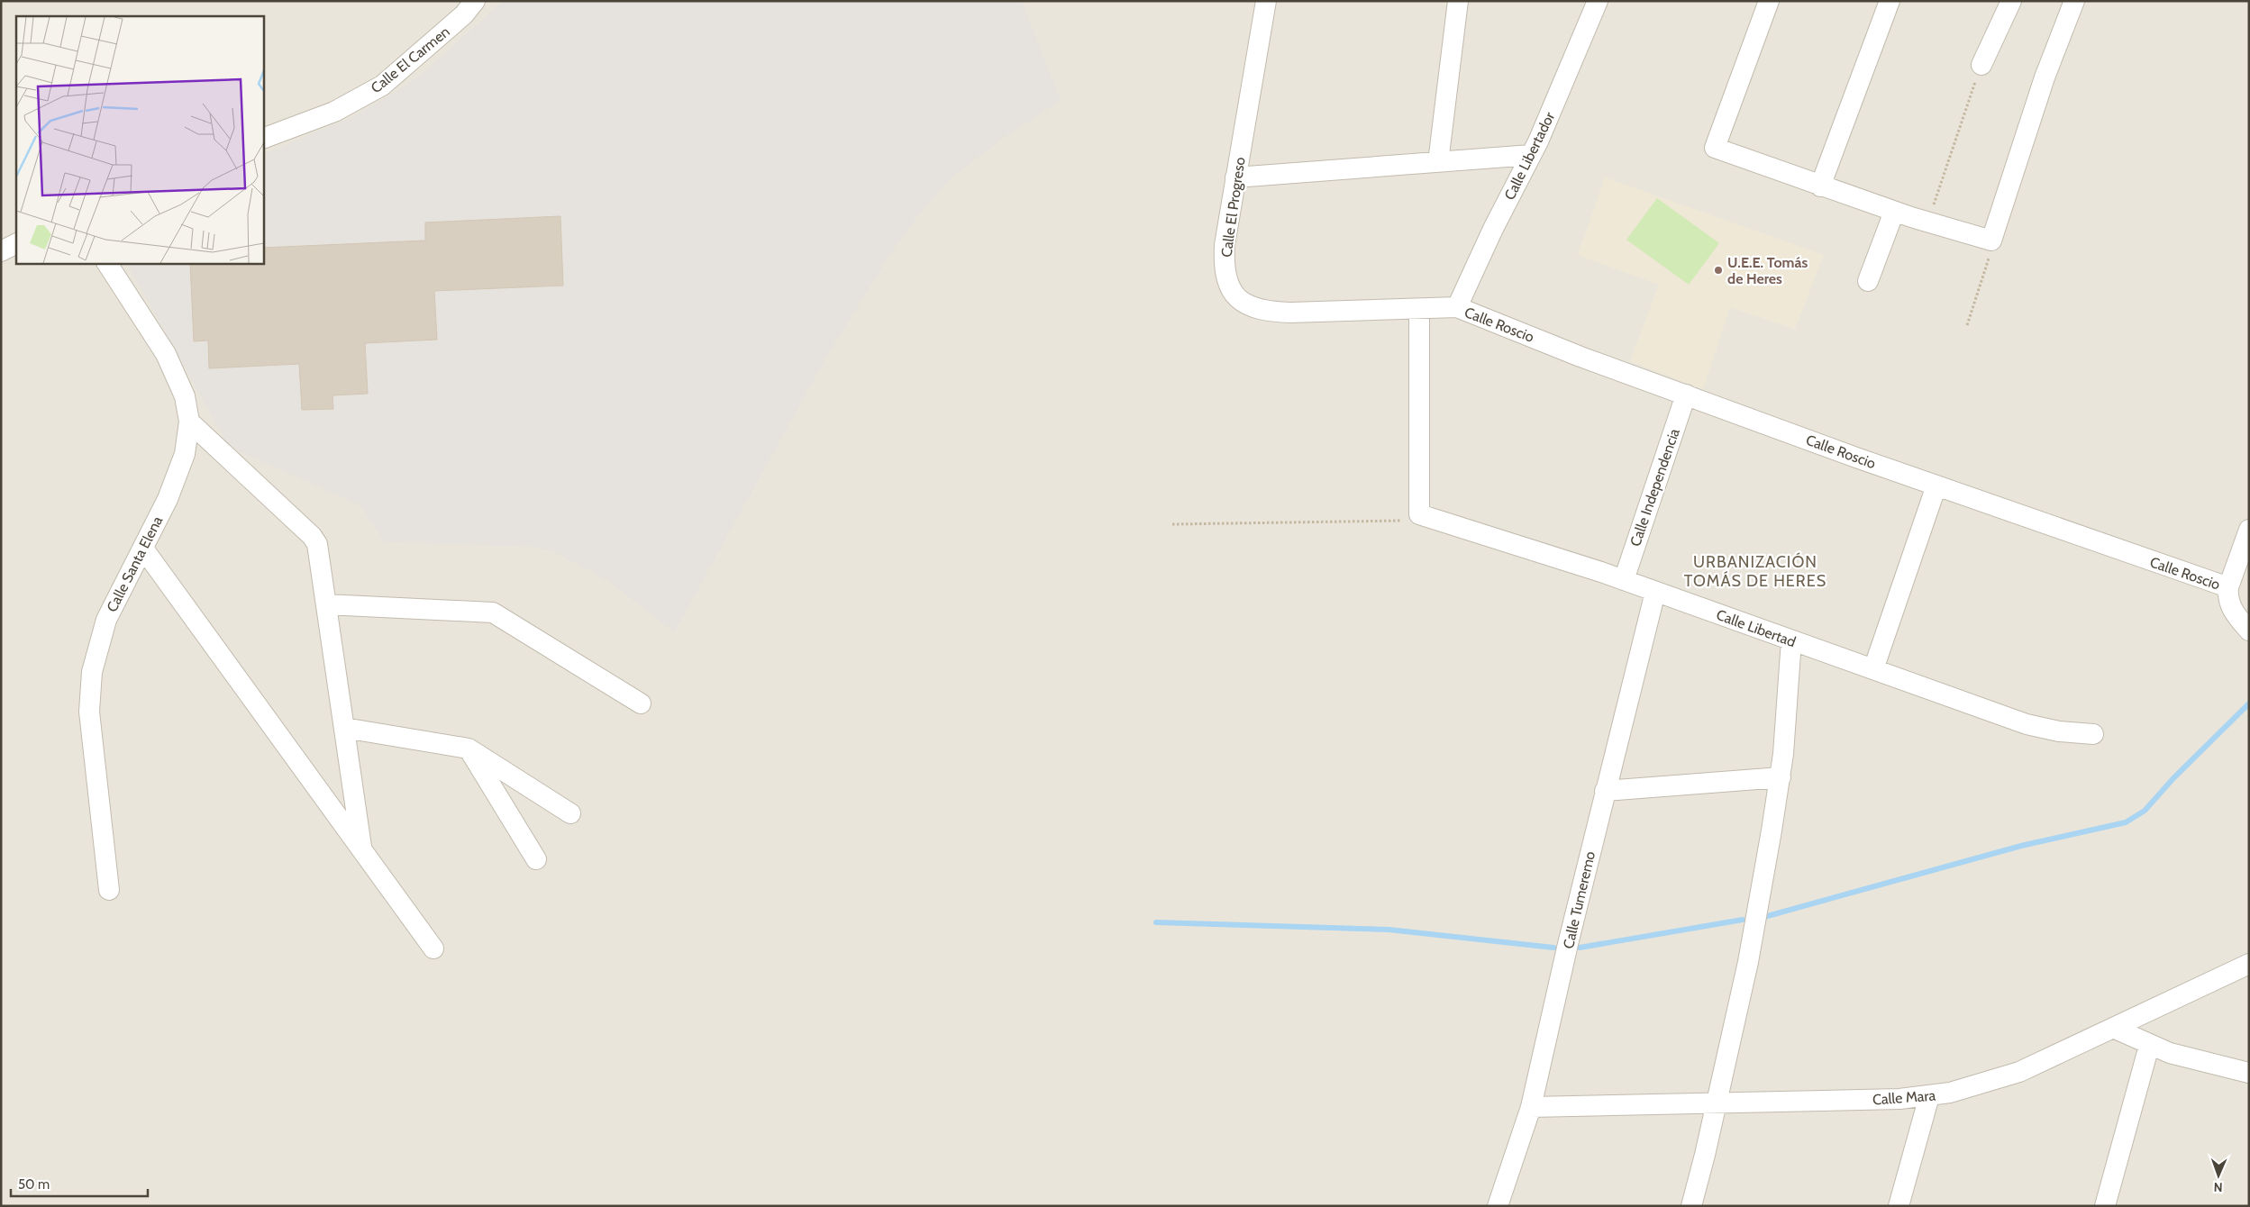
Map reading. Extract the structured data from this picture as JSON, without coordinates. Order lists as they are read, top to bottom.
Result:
{
  "streets": {
    "street": [
      "Calle El Carmen",
      "Calle Libertador",
      "Calle El Progreso",
      "Calle Roscio",
      "Calle Independencia",
      "Calle Santa Elena",
      "Calle Libertad",
      "Calle Tumeremo",
      "Calle Mara"
    ]
  },
  "crossings": [
    ["Calle Libertador", "Calle El Progreso"],
    ["Calle Libertador", "Calle Roscio"],
    ["Calle El Progreso", "Calle Roscio"],
    ["Calle Roscio", "Calle Independencia"],
    ["Calle Independencia", "Calle Libertad"],
    ["Calle Libertad", "Calle Tumeremo"],
    ["Calle Tumeremo", "Calle Mara"]
  ],
  "districts": ["URBANIZACIÓN TOMÁS DE HERES"],
  "places": ["U.E.E. Tomás de Heres"],
  "scale_bar": "50 m",
  "north": "bottom"
}
